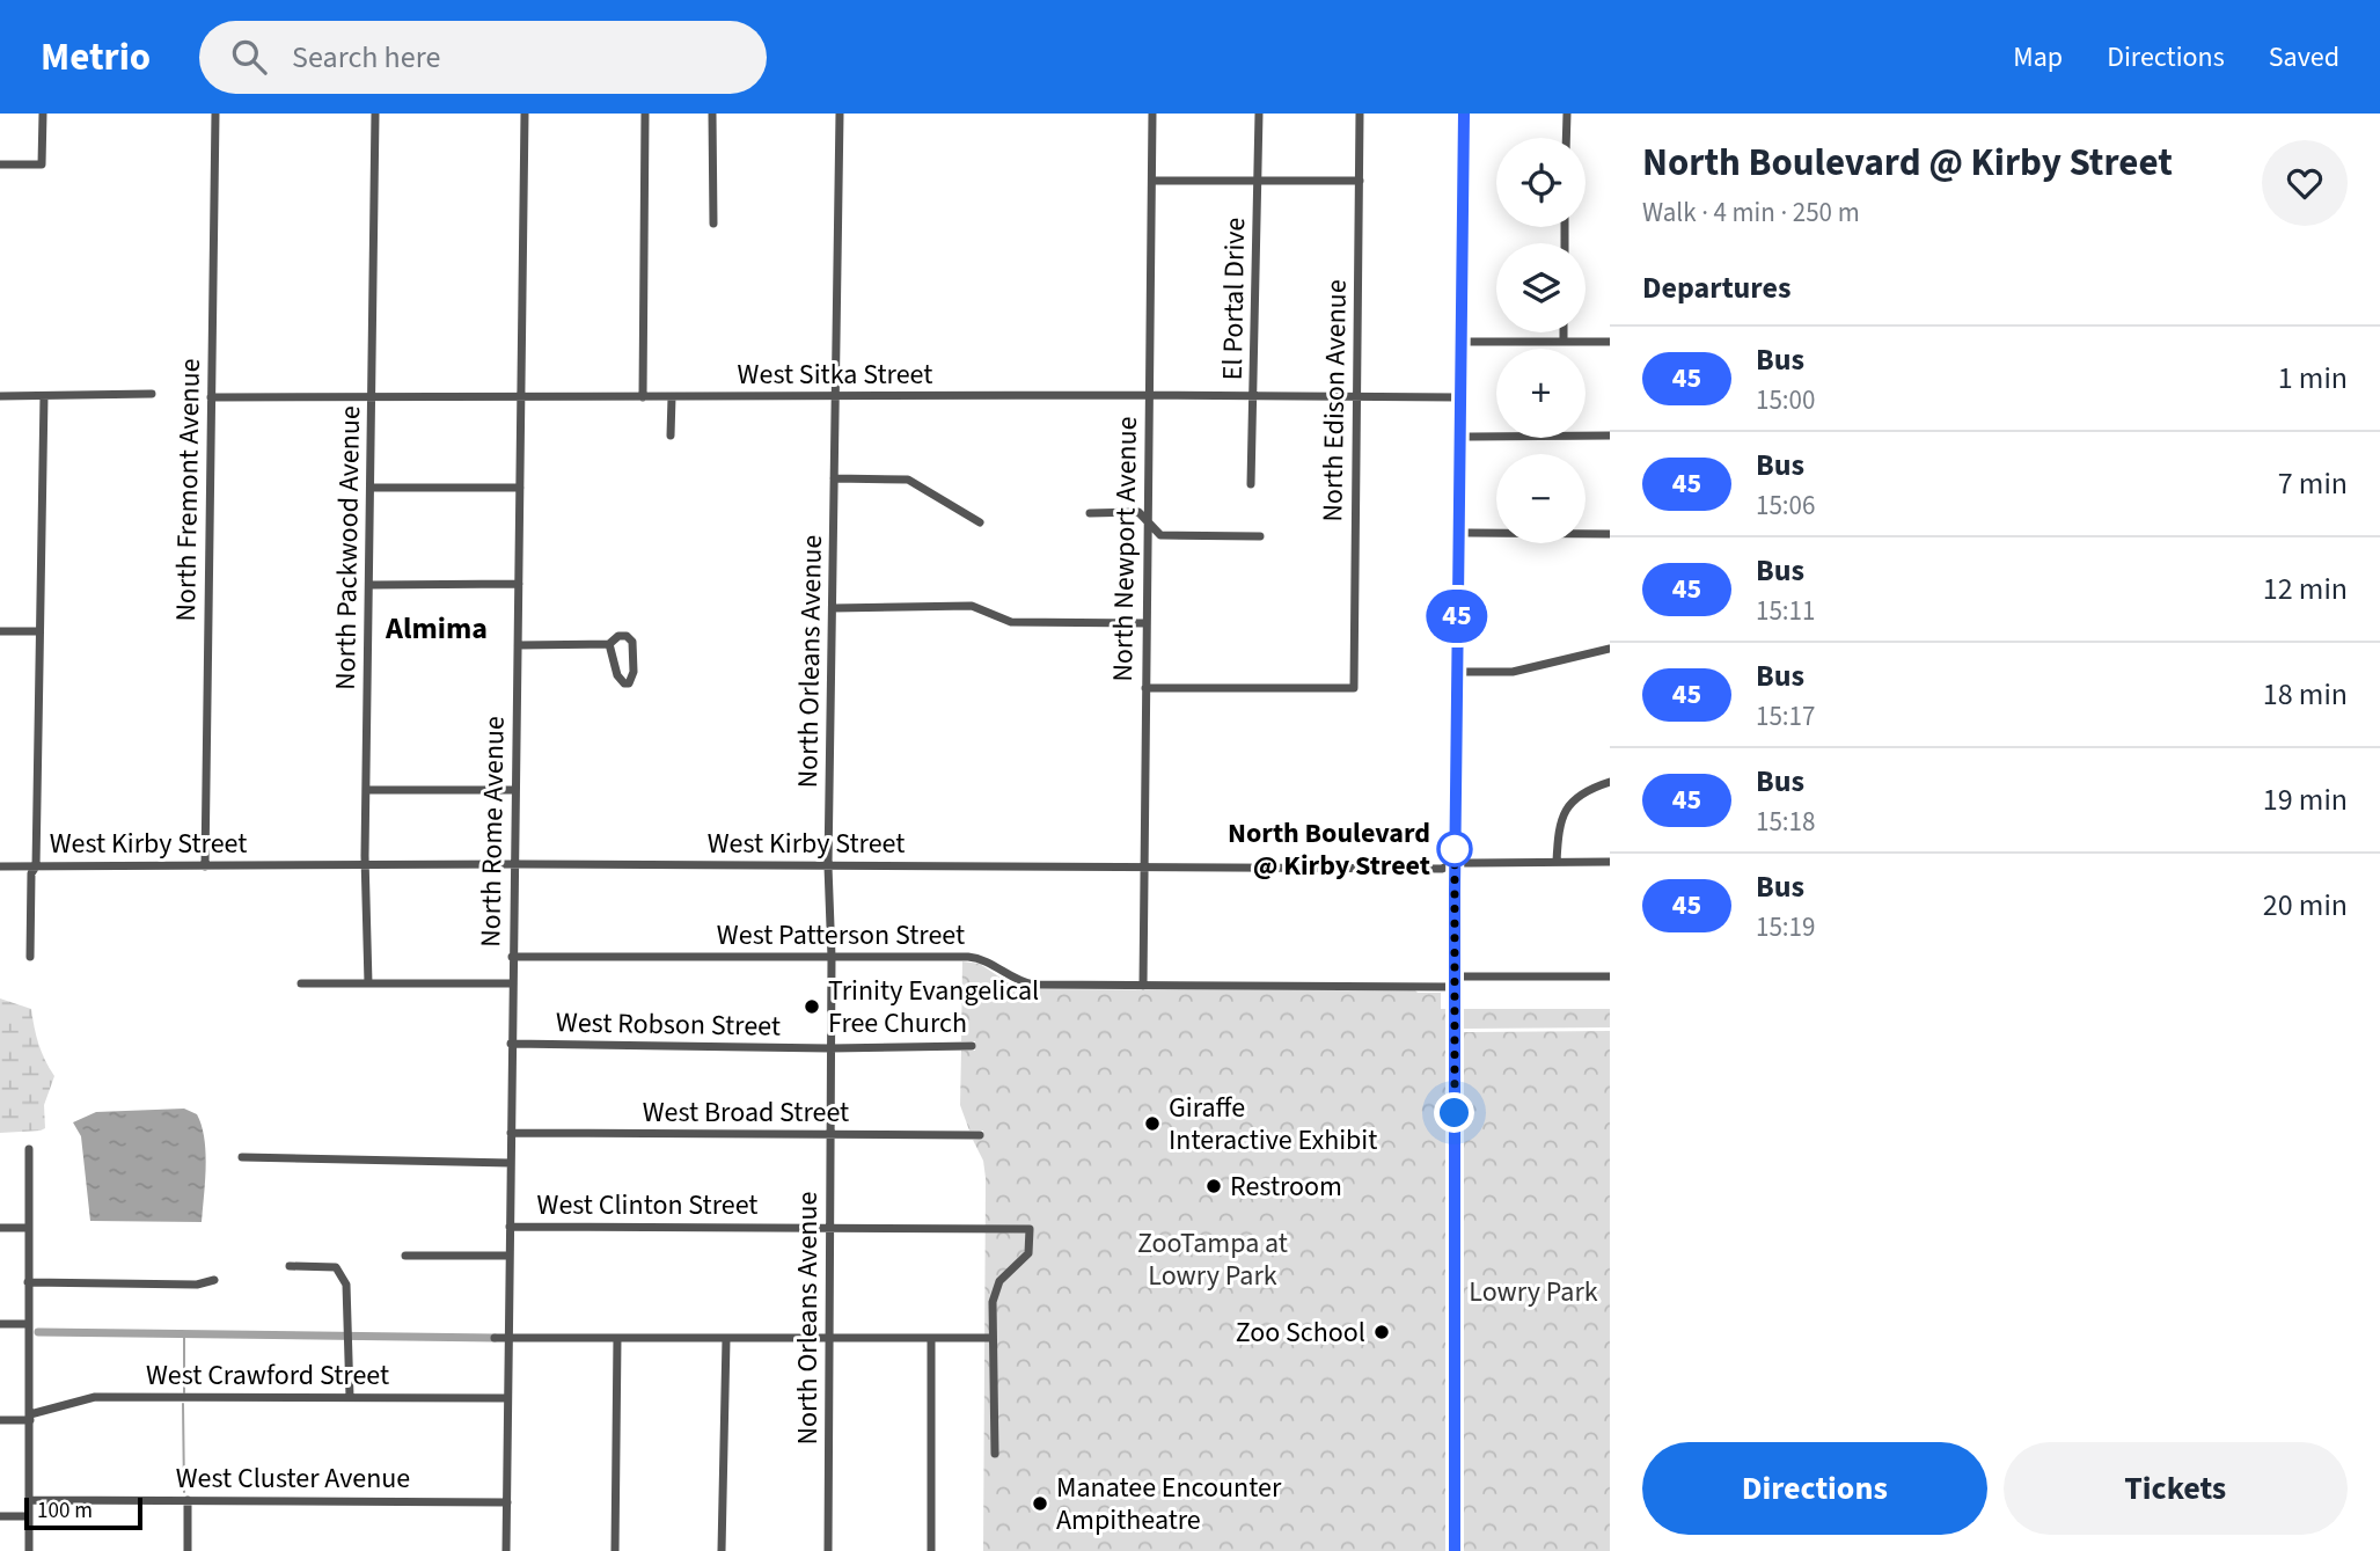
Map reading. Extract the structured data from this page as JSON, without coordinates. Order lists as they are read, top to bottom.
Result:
{
  "streets": {
    "street": [
      "El Portal Drive",
      "West Sitka Street",
      "North Edison Avenue",
      "North Fremont Avenue",
      "North Packwood Avenue",
      "North Newport Avenue",
      "North Orleans Avenue",
      "North Rome Avenue",
      "West Kirby Street",
      "West Patterson Street",
      "West Robson Street",
      "West Broad Street",
      "West Clinton Street",
      "West Crawford Street",
      "West Cluster Avenue"
    ]
  },
  "crossings": [
    ["El Portal Drive", "West Sitka Street"],
    ["West Sitka Street", "North Edison Avenue"],
    ["West Sitka Street", "North Fremont Avenue"],
    ["West Sitka Street", "North Packwood Avenue"],
    ["West Sitka Street", "North Newport Avenue"],
    ["West Sitka Street", "North Orleans Avenue"],
    ["West Sitka Street", "North Rome Avenue"],
    ["North Edison Avenue", "North Newport Avenue"],
    ["North Fremont Avenue", "West Kirby Street"],
    ["North Packwood Avenue", "West Kirby Street"],
    ["North Newport Avenue", "West Kirby Street"],
    ["North Newport Avenue", "West Patterson Street"],
    ["North Orleans Avenue", "West Kirby Street"],
    ["North Orleans Avenue", "West Patterson Street"],
    ["North Orleans Avenue", "West Robson Street"],
    ["North Orleans Avenue", "West Broad Street"],
    ["North Orleans Avenue", "West Clinton Street"],
    ["North Rome Avenue", "West Kirby Street"],
    ["North Rome Avenue", "West Patterson Street"],
    ["North Rome Avenue", "West Robson Street"],
    ["North Rome Avenue", "West Broad Street"],
    ["North Rome Avenue", "West Clinton Street"],
    ["North Rome Avenue", "West Crawford Street"],
    ["North Rome Avenue", "West Cluster Avenue"]
  ],
  "districts": ["Almima"],
  "parks": ["ZooTampa at Lowry Park", "Lowry Park"],
  "places": [
    "North Boulevard @ Kirby Street",
    "Trinity Evangelical Free Church",
    "Giraffe Interactive Exhibit",
    "Restroom",
    "Zoo School",
    "Manatee Encounter Ampitheatre"
  ],
  "lines": ["bus line 45"],
  "scale_bar": "100 m",
  "page": {
    "header": "Metrio",
    "search": "Search here",
    "nav": ["Map", "Directions", "Saved"],
    "on_map": "45",
    "heading": [
      ["North Boulevard @ Kirby Street", "Walk · 4 min · 250 m"],
      "Departures"
    ],
    "map_buttons": ["+", "−"],
    "list": [
      {
        "mark": "45",
        "name": "Bus",
        "note": "15:00",
        "value": "1 min"
      },
      {
        "mark": "45",
        "name": "Bus",
        "note": "15:06",
        "value": "7 min"
      },
      {
        "mark": "45",
        "name": "Bus",
        "note": "15:11",
        "value": "12 min"
      },
      {
        "mark": "45",
        "name": "Bus",
        "note": "15:17",
        "value": "18 min"
      },
      {
        "mark": "45",
        "name": "Bus",
        "note": "15:18",
        "value": "19 min"
      },
      {
        "mark": "45",
        "name": "Bus",
        "note": "15:19",
        "value": "20 min"
      }
    ],
    "buttons": ["Directions", "Tickets"],
    "scale": "100 m"
  }
}
